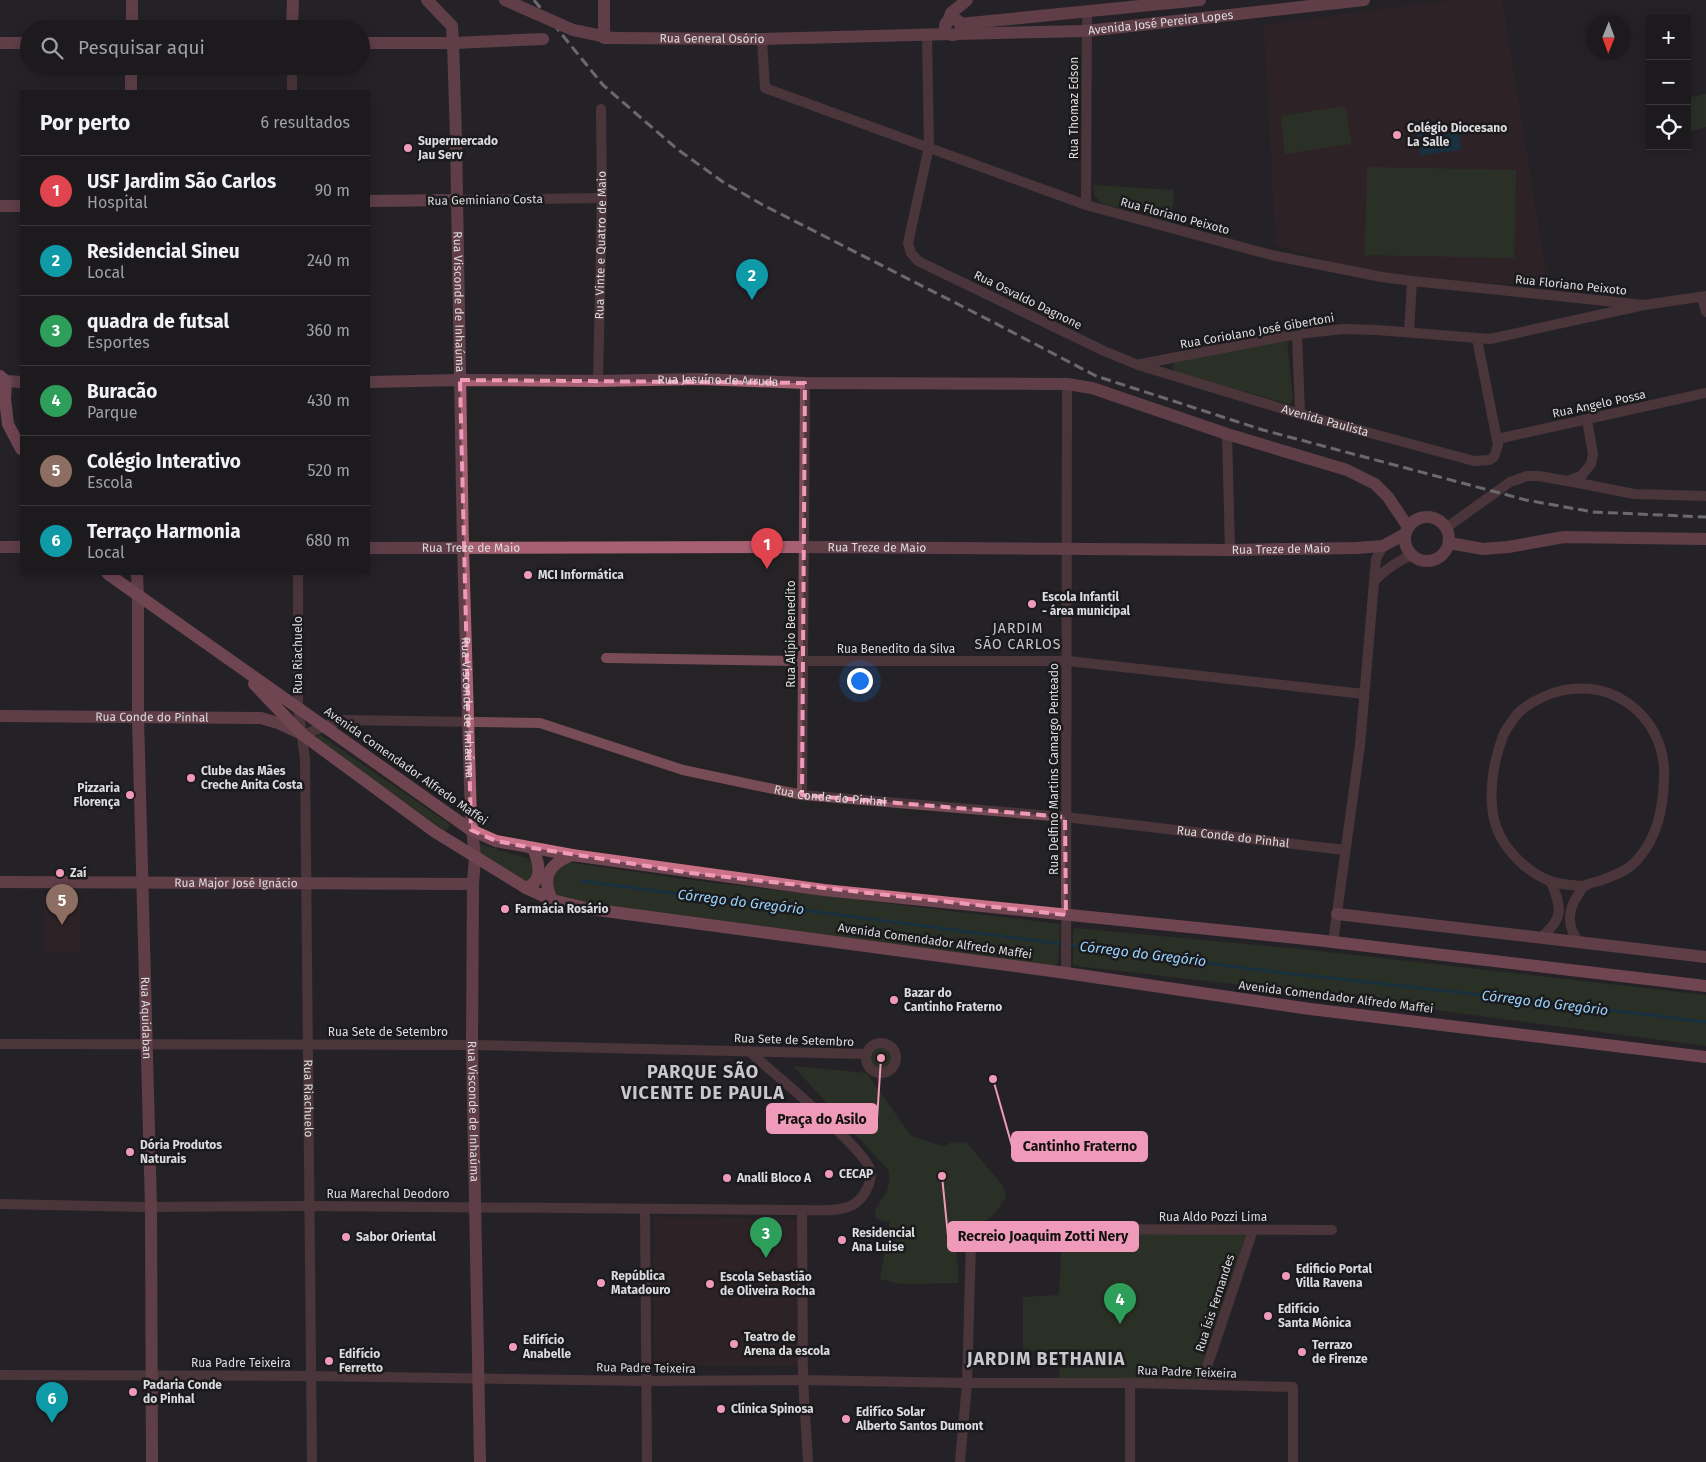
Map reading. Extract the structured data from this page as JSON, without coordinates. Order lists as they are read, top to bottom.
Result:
{
  "streets": {
    "main road": ["Avenida Comendador Alfredo Maffei"],
    "street": [
      "Avenida José Pereira Lopes",
      "Rua General Osório",
      "Rua Thomaz Edson",
      "Rua Geminiano Costa",
      "Rua Floriano Peixoto",
      "Rua Vinte e Quatro de Maio",
      "Rua Osvaldo Dagnone",
      "Rua Visconde de Inhaúma",
      "Rua Coriolano José Gibertoni",
      "Rua Jesuíno de Arruda",
      "Rua Angelo Possa",
      "Avenida Paulista",
      "Rua Treze de Maio",
      "Rua Alípio Benedito",
      "Rua Benedito da Silva",
      "Rua Riachuelo",
      "Rua Conde do Pinhal",
      "Rua Delfino Martins Camargo Penteado",
      "Rua Major José Ignácio",
      "Rua Aquidaban",
      "Rua Sete de Setembro",
      "Rua Marechal Deodoro",
      "Rua Aldo Pozzi Lima",
      "Rua Ísis Fernandes",
      "Rua Padre Teixeira"
    ]
  },
  "crossings": [
    ["Avenida José Pereira Lopes", "Rua General Osório"],
    ["Avenida José Pereira Lopes", "Rua Thomaz Edson"],
    ["Rua General Osório", "Rua Floriano Peixoto"],
    ["Rua Thomaz Edson", "Rua Floriano Peixoto"],
    ["Rua Geminiano Costa", "Rua Vinte e Quatro de Maio"],
    ["Rua Geminiano Costa", "Rua Visconde de Inhaúma"],
    ["Rua Floriano Peixoto", "Rua Osvaldo Dagnone"],
    ["Rua Floriano Peixoto", "Rua Coriolano José Gibertoni"],
    ["Rua Vinte e Quatro de Maio", "Rua Jesuíno de Arruda"],
    ["Rua Osvaldo Dagnone", "Rua Coriolano José Gibertoni"],
    ["Rua Osvaldo Dagnone", "Avenida Paulista"],
    ["Rua Visconde de Inhaúma", "Rua Jesuíno de Arruda"],
    ["Rua Visconde de Inhaúma", "Rua Treze de Maio"],
    ["Rua Visconde de Inhaúma", "Rua Conde do Pinhal"],
    ["Rua Visconde de Inhaúma", "Avenida Comendador Alfredo Maffei"],
    ["Rua Visconde de Inhaúma", "Rua Major José Ignácio"],
    ["Rua Visconde de Inhaúma", "Rua Sete de Setembro"],
    ["Rua Visconde de Inhaúma", "Rua Marechal Deodoro"],
    ["Rua Visconde de Inhaúma", "Rua Padre Teixeira"],
    ["Rua Coriolano José Gibertoni", "Avenida Paulista"],
    ["Rua Jesuíno de Arruda", "Rua Alípio Benedito"],
    ["Rua Jesuíno de Arruda", "Rua Delfino Martins Camargo Penteado"],
    ["Rua Angelo Possa", "Avenida Paulista"],
    ["Rua Treze de Maio", "Rua Alípio Benedito"],
    ["Rua Treze de Maio", "Rua Delfino Martins Camargo Penteado"],
    ["Rua Alípio Benedito", "Rua Benedito da Silva"],
    ["Rua Alípio Benedito", "Rua Conde do Pinhal"],
    ["Rua Benedito da Silva", "Rua Delfino Martins Camargo Penteado"],
    ["Rua Riachuelo", "Rua Conde do Pinhal"],
    ["Rua Riachuelo", "Avenida Comendador Alfredo Maffei"],
    ["Rua Riachuelo", "Rua Major José Ignácio"],
    ["Rua Riachuelo", "Rua Sete de Setembro"],
    ["Rua Riachuelo", "Rua Marechal Deodoro"],
    ["Rua Riachuelo", "Rua Padre Teixeira"],
    ["Rua Conde do Pinhal", "Avenida Comendador Alfredo Maffei"],
    ["Rua Conde do Pinhal", "Rua Delfino Martins Camargo Penteado"],
    ["Rua Conde do Pinhal", "Rua Aquidaban"],
    ["Avenida Comendador Alfredo Maffei", "Rua Delfino Martins Camargo Penteado"],
    ["Avenida Comendador Alfredo Maffei", "Rua Aquidaban"],
    ["Rua Major José Ignácio", "Rua Aquidaban"],
    ["Rua Aquidaban", "Rua Sete de Setembro"],
    ["Rua Aquidaban", "Rua Marechal Deodoro"],
    ["Rua Aquidaban", "Rua Padre Teixeira"],
    ["Rua Sete de Setembro", "Rua Marechal Deodoro"],
    ["Rua Aldo Pozzi Lima", "Rua Ísis Fernandes"],
    ["Rua Aldo Pozzi Lima", "Rua Padre Teixeira"],
    ["Rua Ísis Fernandes", "Rua Padre Teixeira"]
  ],
  "districts": ["JARDIM SÃO CARLOS", "PARQUE SÃO VICENTE DE PAULA", "JARDIM BETHANIA"],
  "water": ["Córrego do Gregório"],
  "places": [
    "Colégio Diocesano La Salle",
    "Supermercado Jau Serv",
    "MCI Informática",
    "Escola Infantil - área municipal",
    "Clube das Mães Creche Anita Costa",
    "Pizzaria Florença",
    "Zaí",
    "Farmácia Rosário",
    "Bazar do Cantinho Fraterno",
    "Praça do Asilo",
    "Cantinho Fraterno",
    "Dória Produtos Naturais",
    "CECAP",
    "Recreio Joaquim Zotti Nery",
    "Analli Bloco A",
    "Sabor Oriental",
    "Residencial Ana Luise",
    "Edificio Portal Villa Ravena",
    "República Matadouro",
    "Escola Sebastião de Oliveira Rocha",
    "Edifício Santa Mônica",
    "Teatro de Arena da escola",
    "Edifício Anabelle",
    "Terrazo de Firenze",
    "Edifício Ferretto",
    "Padaria Conde do Pinhal",
    "Clínica Spinosa",
    "Edifíco Solar Alberto Santos Dumont"
  ],
  "north": "bottom",
  "page": {
    "map_buttons": ["+", "−"],
    "search": "Pesquisar aqui",
    "heading": ["Por perto", "6 resultados"],
    "list": [
      {
        "mark": "1",
        "name": "USF Jardim São Carlos",
        "note": "Hospital",
        "value": "90 m"
      },
      {
        "mark": "2",
        "name": "Residencial Sineu",
        "note": "Local",
        "value": "240 m"
      },
      {
        "mark": "3",
        "name": "quadra de futsal",
        "note": "Esportes",
        "value": "360 m"
      },
      {
        "mark": "4",
        "name": "Buracão",
        "note": "Parque",
        "value": "430 m"
      },
      {
        "mark": "5",
        "name": "Colégio Interativo",
        "note": "Escola",
        "value": "520 m"
      },
      {
        "mark": "6",
        "name": "Terraço Harmonia",
        "note": "Local",
        "value": "680 m"
      }
    ],
    "pins": [
      "2",
      "1",
      "5",
      "3",
      "4",
      "6"
    ]
  }
}
